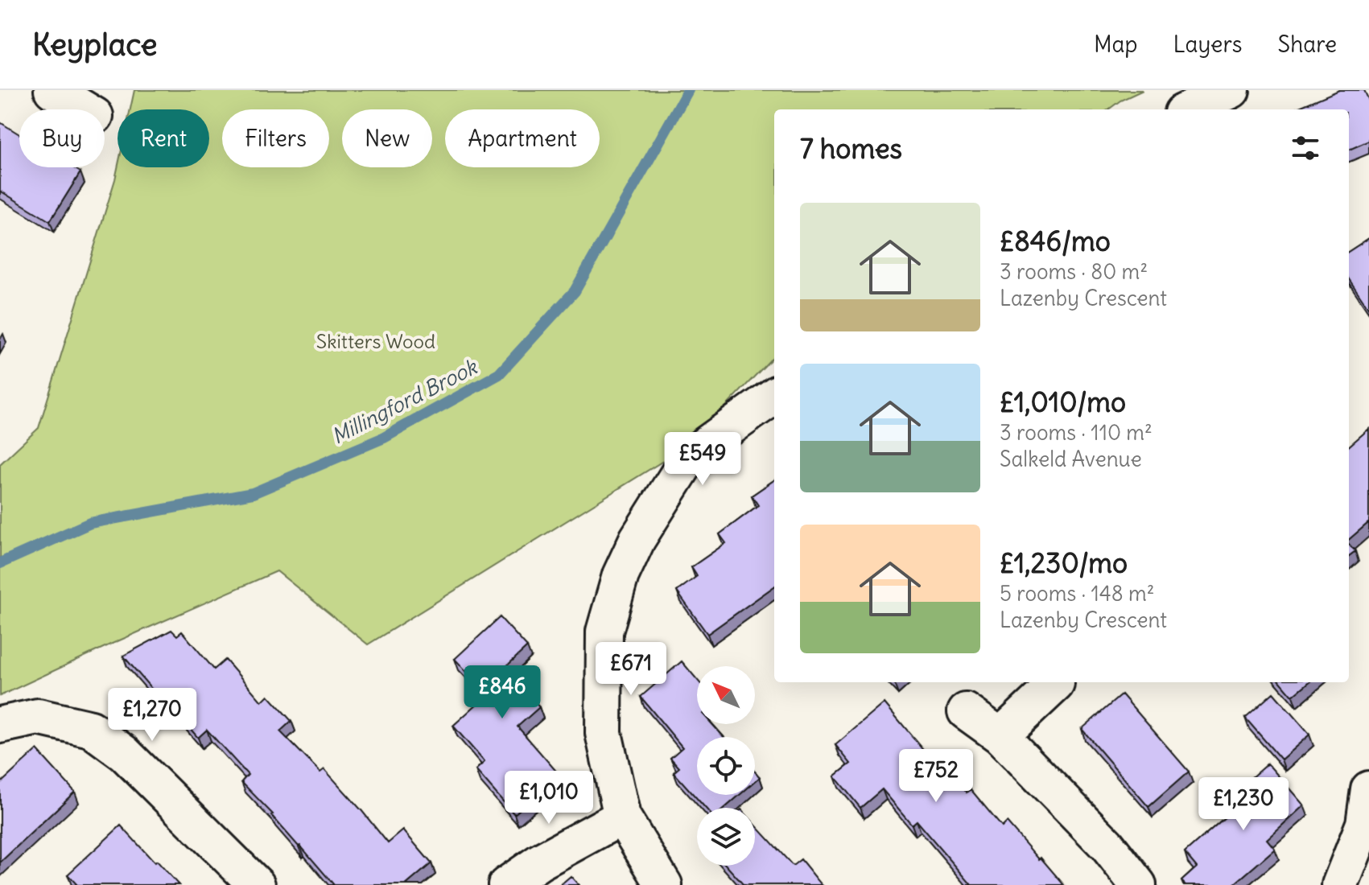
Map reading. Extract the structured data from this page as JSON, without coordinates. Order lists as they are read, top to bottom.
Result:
{
  "water": ["Millingford Brook"],
  "parks": ["Skitters Wood"],
  "north": "top left",
  "page": {
    "header": "Keyplace",
    "nav": ["Map", "Layers", "Share"],
    "chip": [
      "Buy",
      "Rent",
      "Filters",
      "New",
      "Apartment"
    ],
    "heading": "7 homes",
    "list": [
      {
        "name": "£846/mo",
        "note": "3 rooms · 80 m² · Lazenby Crescent"
      },
      {
        "name": "£1,010/mo",
        "note": "3 rooms · 110 m² · Salkeld Avenue"
      },
      {
        "name": "£1,230/mo",
        "note": "5 rooms · 148 m² · Lazenby Crescent"
      }
    ],
    "price": [
      "£549",
      "£671",
      "£846",
      "£1,270",
      "£752",
      "£1,010",
      "£1,230"
    ]
  }
}
